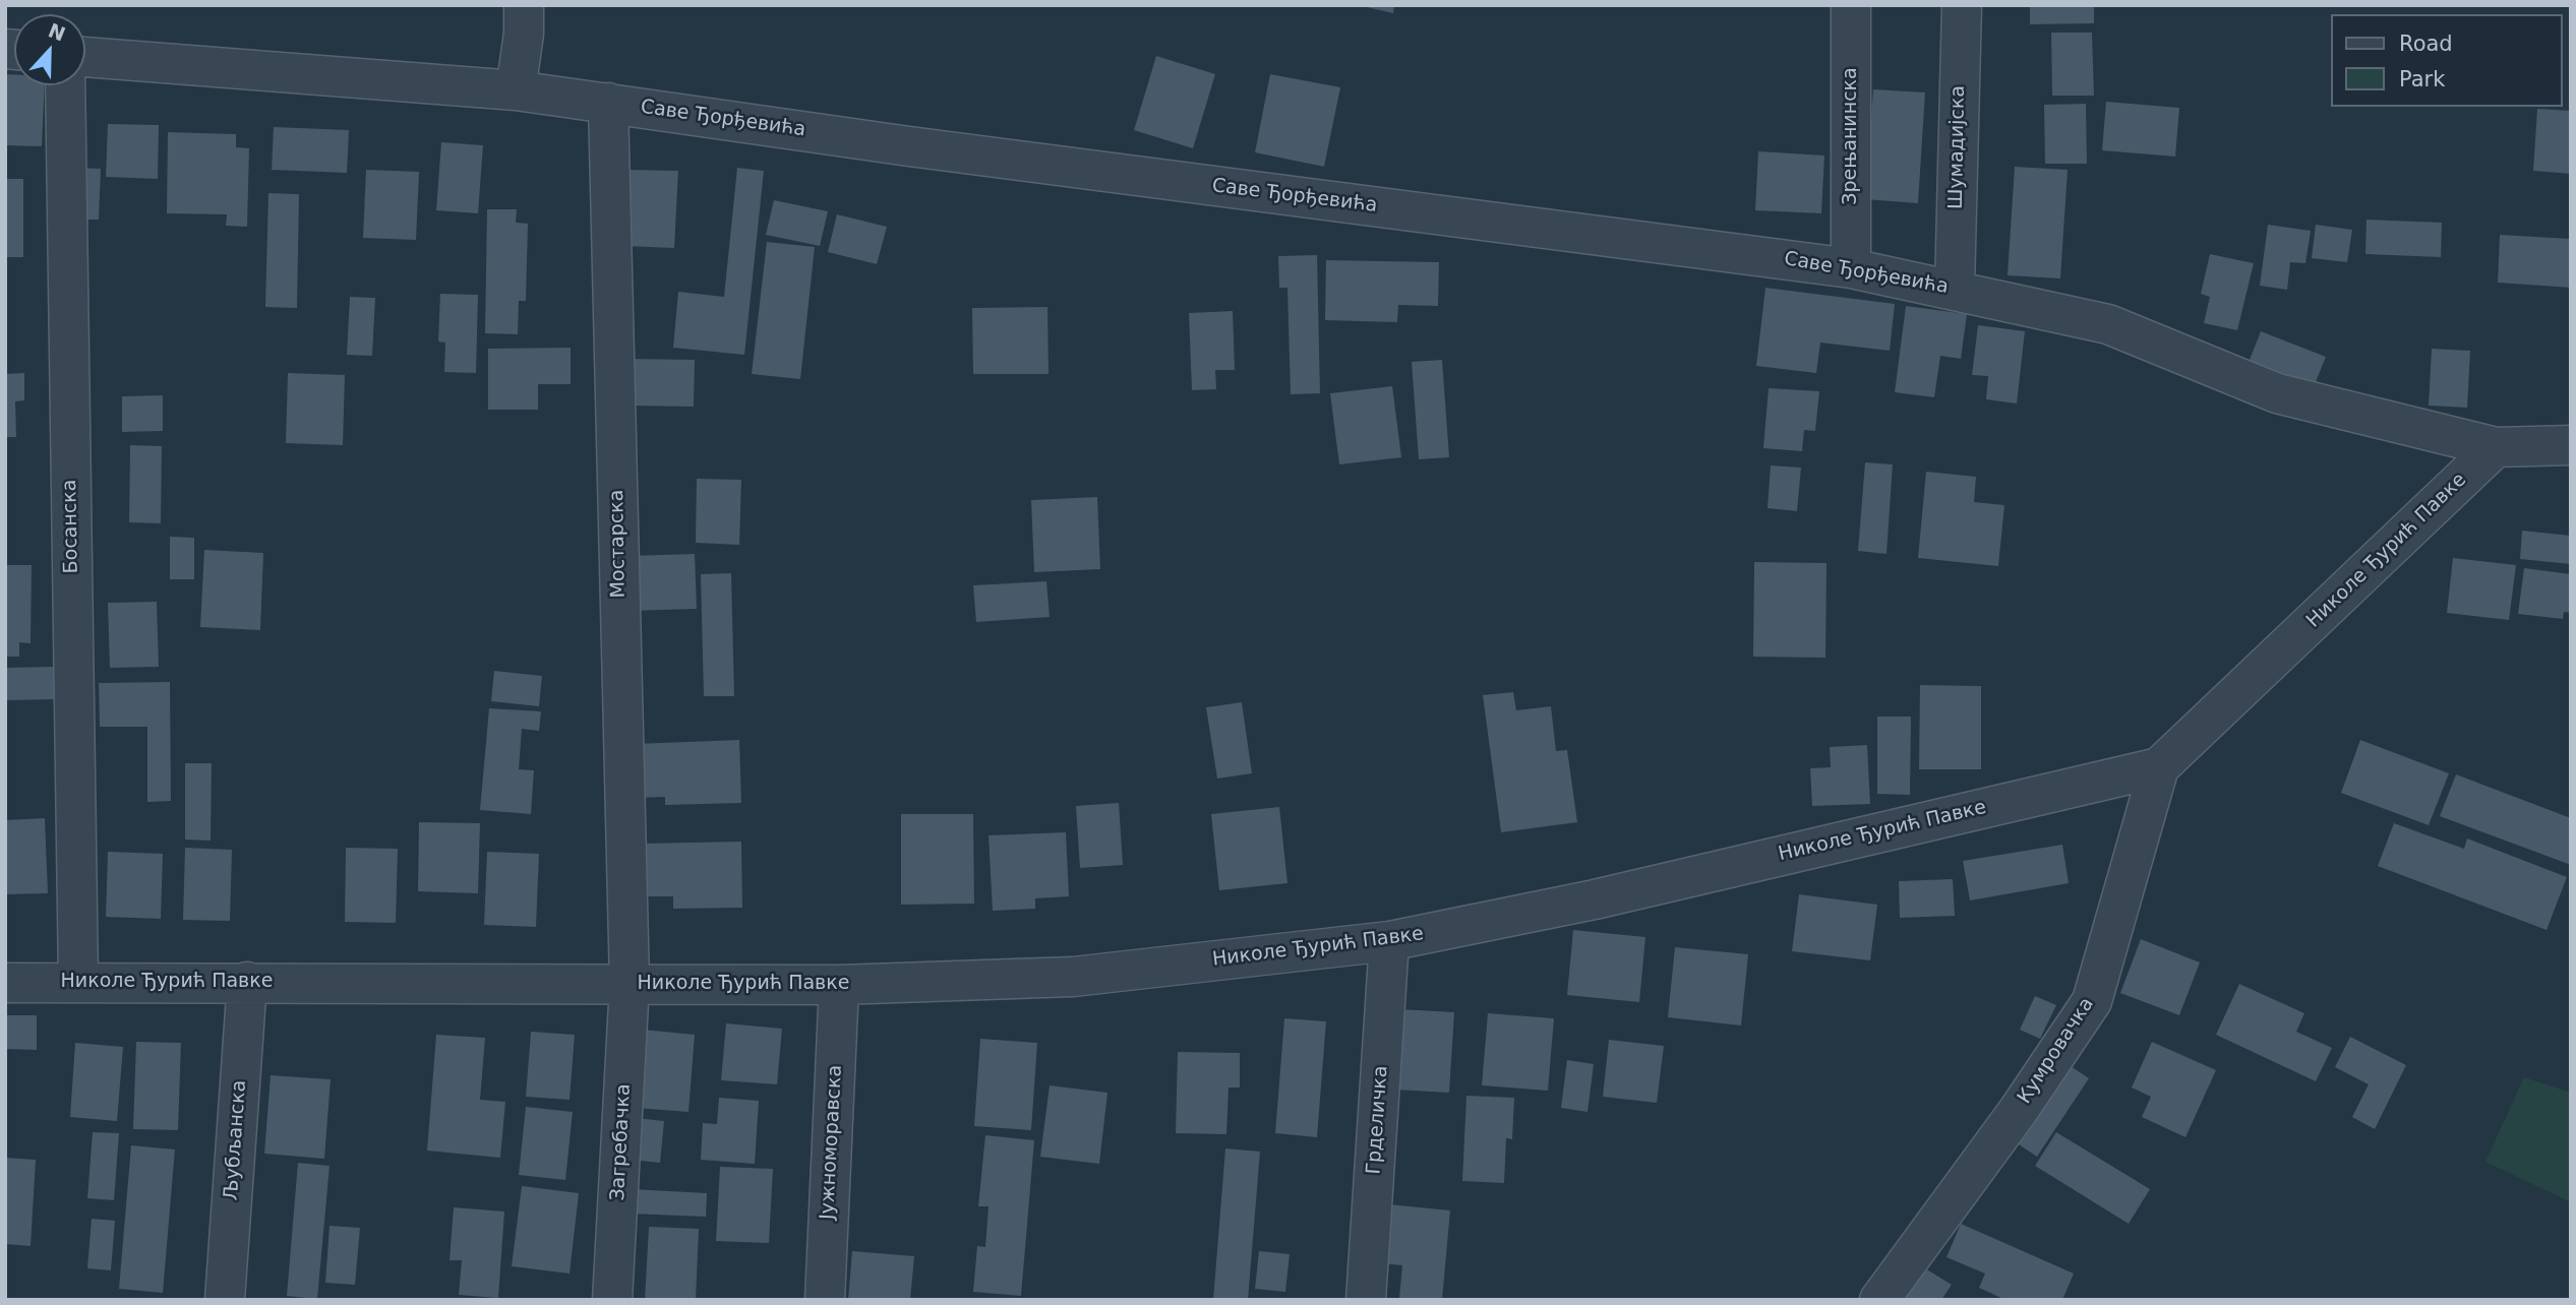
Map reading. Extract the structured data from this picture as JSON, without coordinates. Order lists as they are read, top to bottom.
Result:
{
  "streets": {
    "street": [
      "Саве Ђорђевића",
      "Зрењанинска",
      "Шумадијска",
      "Босанска",
      "Мостарска",
      "Николе Ђурић Павке",
      "Кумровачка",
      "Грделичка",
      "Љубљанска",
      "Загребачка",
      "Јужноморавска"
    ]
  },
  "crossings": [
    ["Саве Ђорђевића", "Зрењанинска"],
    ["Саве Ђорђевића", "Шумадијска"],
    ["Саве Ђорђевића", "Мостарска"],
    ["Саве Ђорђевића", "Николе Ђурић Павке"],
    ["Босанска", "Николе Ђурић Павке"],
    ["Мостарска", "Николе Ђурић Павке"],
    ["Мостарска", "Загребачка"],
    ["Николе Ђурић Павке", "Кумровачка"],
    ["Николе Ђурић Павке", "Грделичка"],
    ["Николе Ђурић Павке", "Љубљанска"],
    ["Николе Ђурић Павке", "Загребачка"],
    ["Николе Ђурић Павке", "Јужноморавска"]
  ],
  "legend": ["Road", "Park"],
  "north": "top"
}
